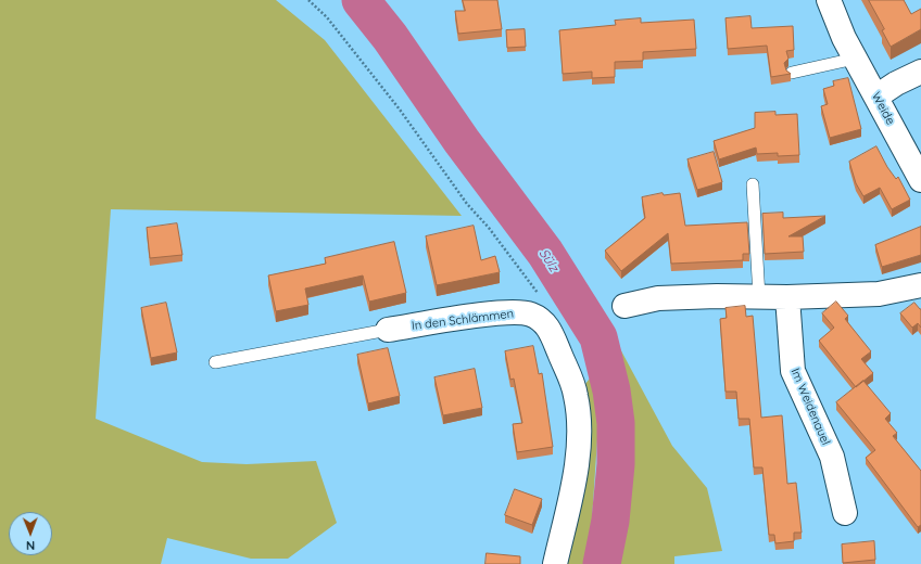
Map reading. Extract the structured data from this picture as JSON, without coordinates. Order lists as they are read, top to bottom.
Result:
{
  "streets": {
    "street": ["Weide", "In den Schlämmen", "Im Weidenauel"]
  },
  "water": ["Sülz"],
  "north": "bottom"
}
